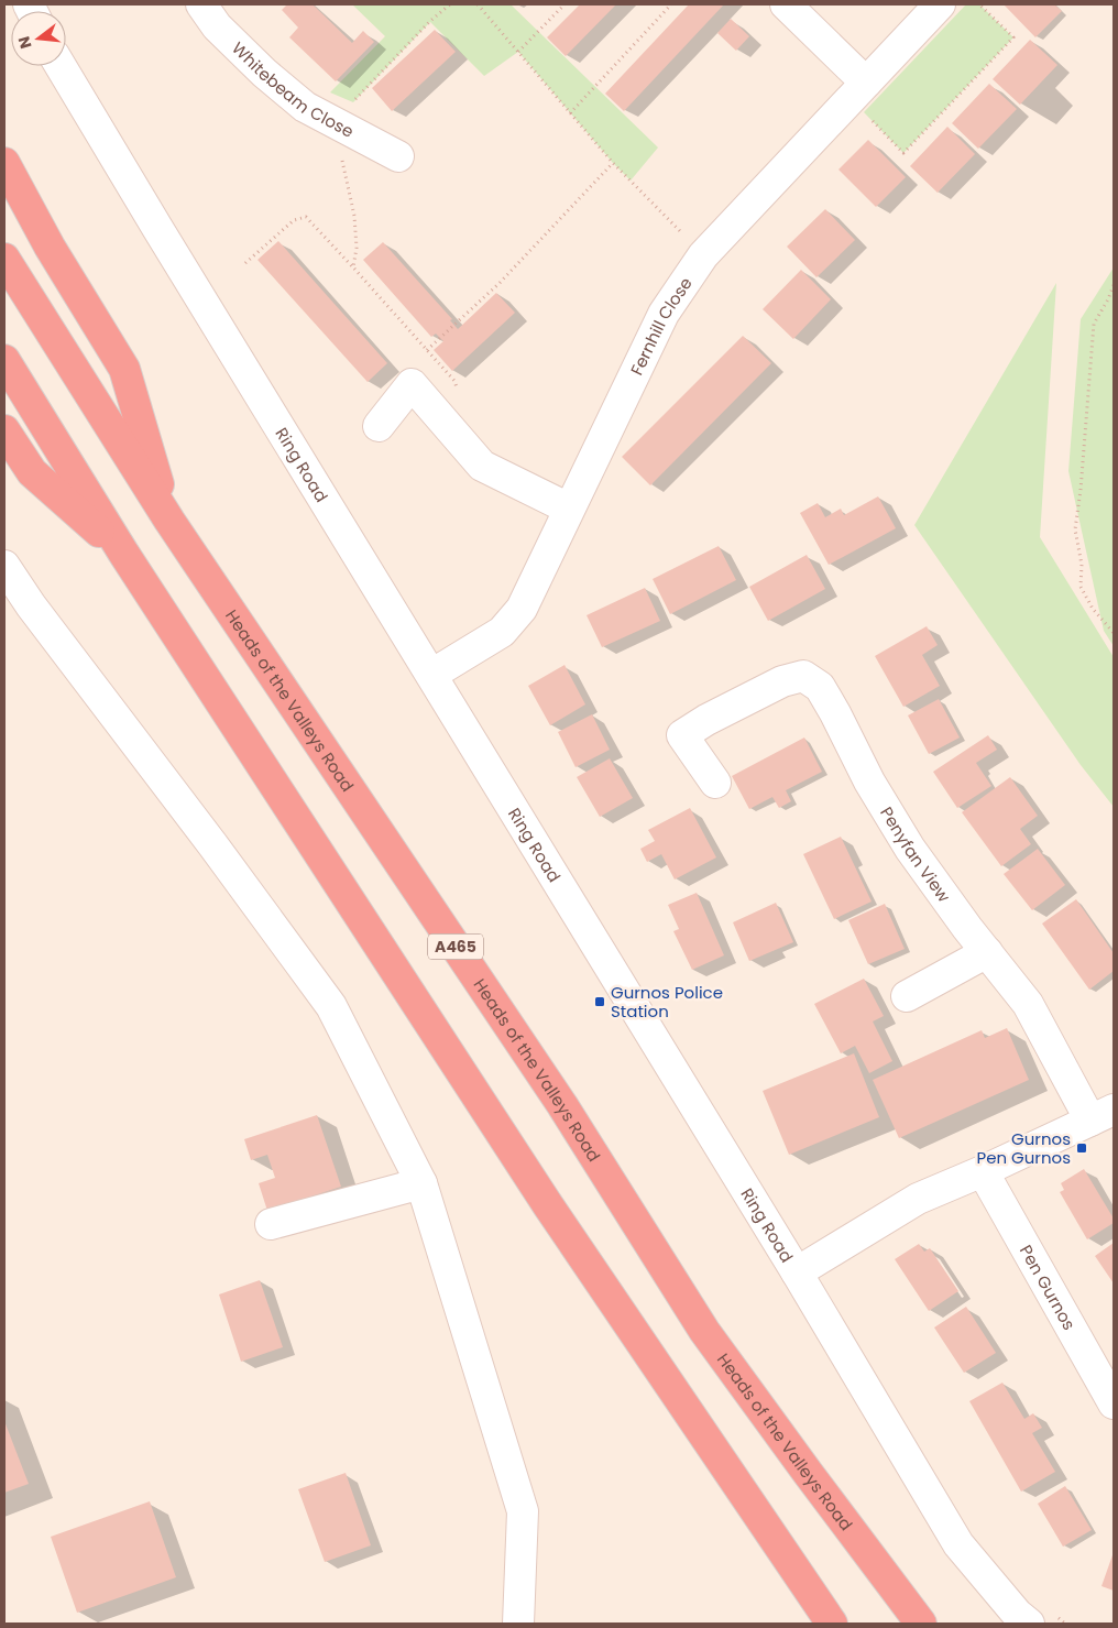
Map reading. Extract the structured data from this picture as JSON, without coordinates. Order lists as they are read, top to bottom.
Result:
{
  "streets": {
    "highway": ["Heads of the Valleys Road", "A465"],
    "street": [
      "Whitebeam Close",
      "Fernhill Close",
      "Ring Road",
      "Penyfan View",
      "Pen Gurnos"
    ]
  },
  "crossings": [
    ["Fernhill Close", "Ring Road"]
  ],
  "places": {
    "transit": ["Gurnos Police Station", "Gurnos Pen Gurnos"]
  },
  "north": "left"
}
